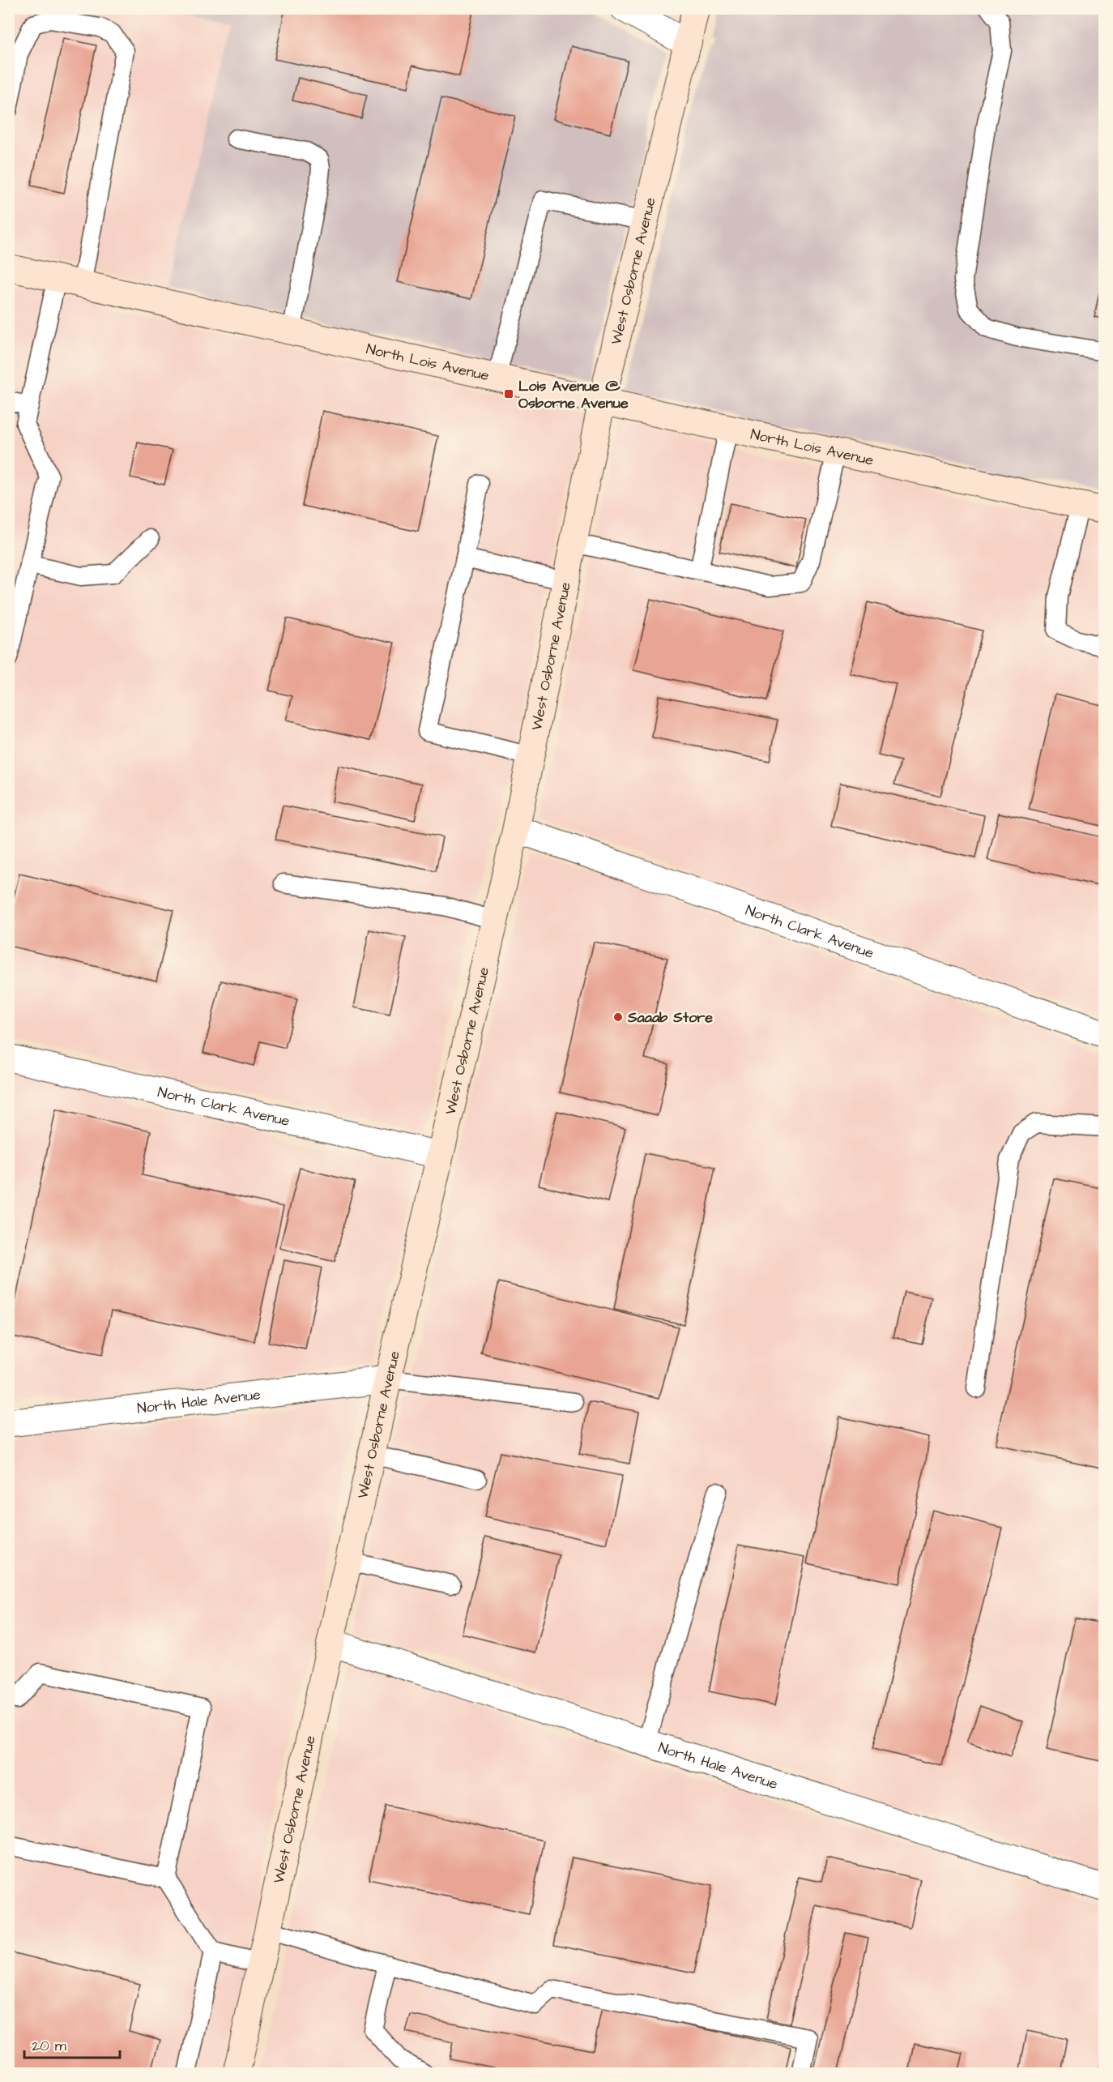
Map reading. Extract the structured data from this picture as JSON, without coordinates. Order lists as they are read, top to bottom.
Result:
{
  "streets": {
    "street": [
      "West Osborne Avenue",
      "North Lois Avenue",
      "North Clark Avenue",
      "North Hale Avenue"
    ]
  },
  "crossings": [
    ["West Osborne Avenue", "North Lois Avenue"],
    ["West Osborne Avenue", "North Clark Avenue"],
    ["West Osborne Avenue", "North Hale Avenue"]
  ],
  "places": {
    "transit": ["Lois Avenue @ Osborne Avenue"],
    "other": ["Saaab Store"]
  },
  "scale_bar": "20 m"
}
